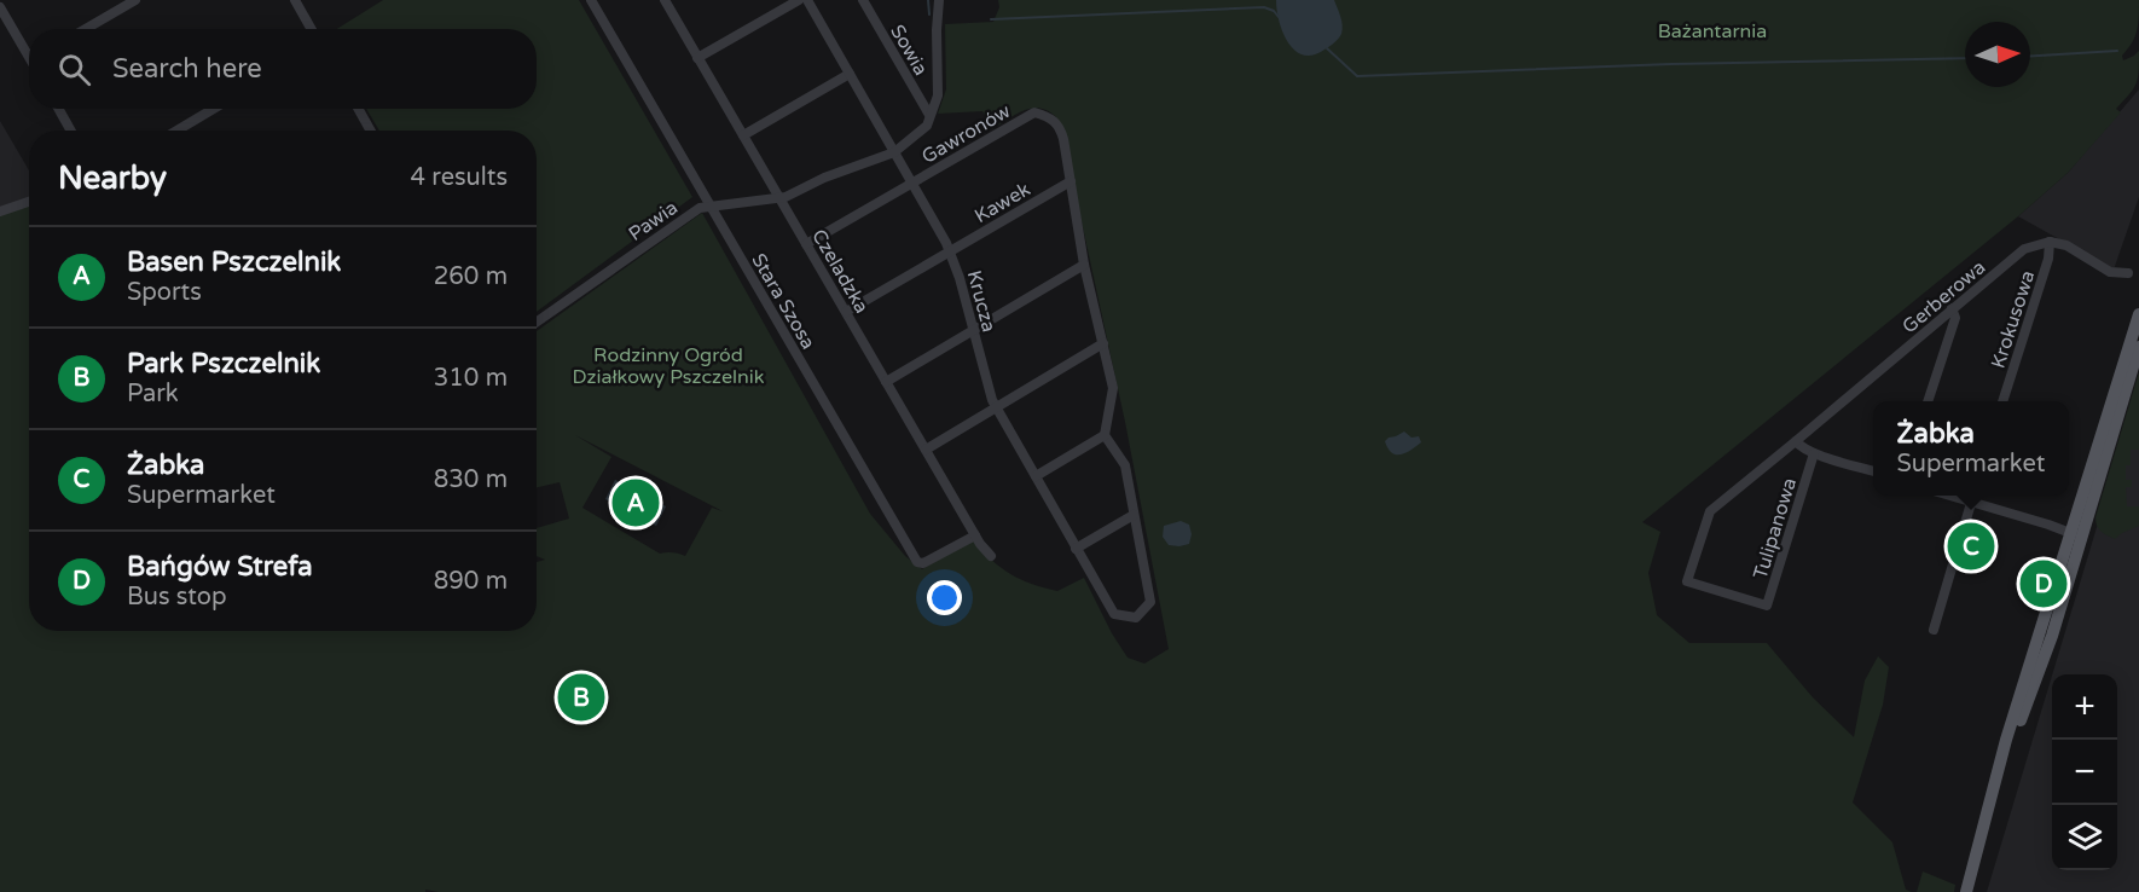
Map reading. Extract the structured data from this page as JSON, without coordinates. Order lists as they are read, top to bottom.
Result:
{
  "streets": {
    "street": [
      "Sowia",
      "Gawronów",
      "Kawek",
      "Pawia",
      "Czeladzka",
      "Gerberowa",
      "Stara Szosa",
      "Krucza",
      "Krokusowa",
      "Tulipanowa"
    ]
  },
  "crossings": [
    ["Sowia", "Pawia"],
    ["Sowia", "Krucza"],
    ["Gawronów", "Kawek"],
    ["Gawronów", "Czeladzka"],
    ["Gawronów", "Krucza"],
    ["Kawek", "Czeladzka"],
    ["Kawek", "Krucza"],
    ["Pawia", "Czeladzka"],
    ["Pawia", "Stara Szosa"],
    ["Pawia", "Krucza"],
    ["Czeladzka", "Stara Szosa"],
    ["Gerberowa", "Krokusowa"],
    ["Gerberowa", "Tulipanowa"]
  ],
  "parks": ["Bażantarnia", "Rodzinny Ogród Działkowy Pszczelnik"],
  "north": "right",
  "page": {
    "search": "Search here",
    "heading": ["Nearby", "4 results"],
    "list": [
      {
        "mark": "A",
        "name": "Basen Pszczelnik",
        "note": "Sports",
        "value": "260 m"
      },
      {
        "mark": "B",
        "name": "Park Pszczelnik",
        "note": "Park",
        "value": "310 m"
      },
      {
        "mark": "C",
        "name": "Żabka",
        "note": "Supermarket",
        "value": "830 m"
      },
      {
        "mark": "D",
        "name": "Bańgów Strefa",
        "note": "Bus stop",
        "value": "890 m"
      }
    ],
    "popup": ["Żabka", "Supermarket"],
    "pins": [
      "A",
      "C",
      "D",
      "B"
    ],
    "map_buttons": ["+", "−"]
  }
}
